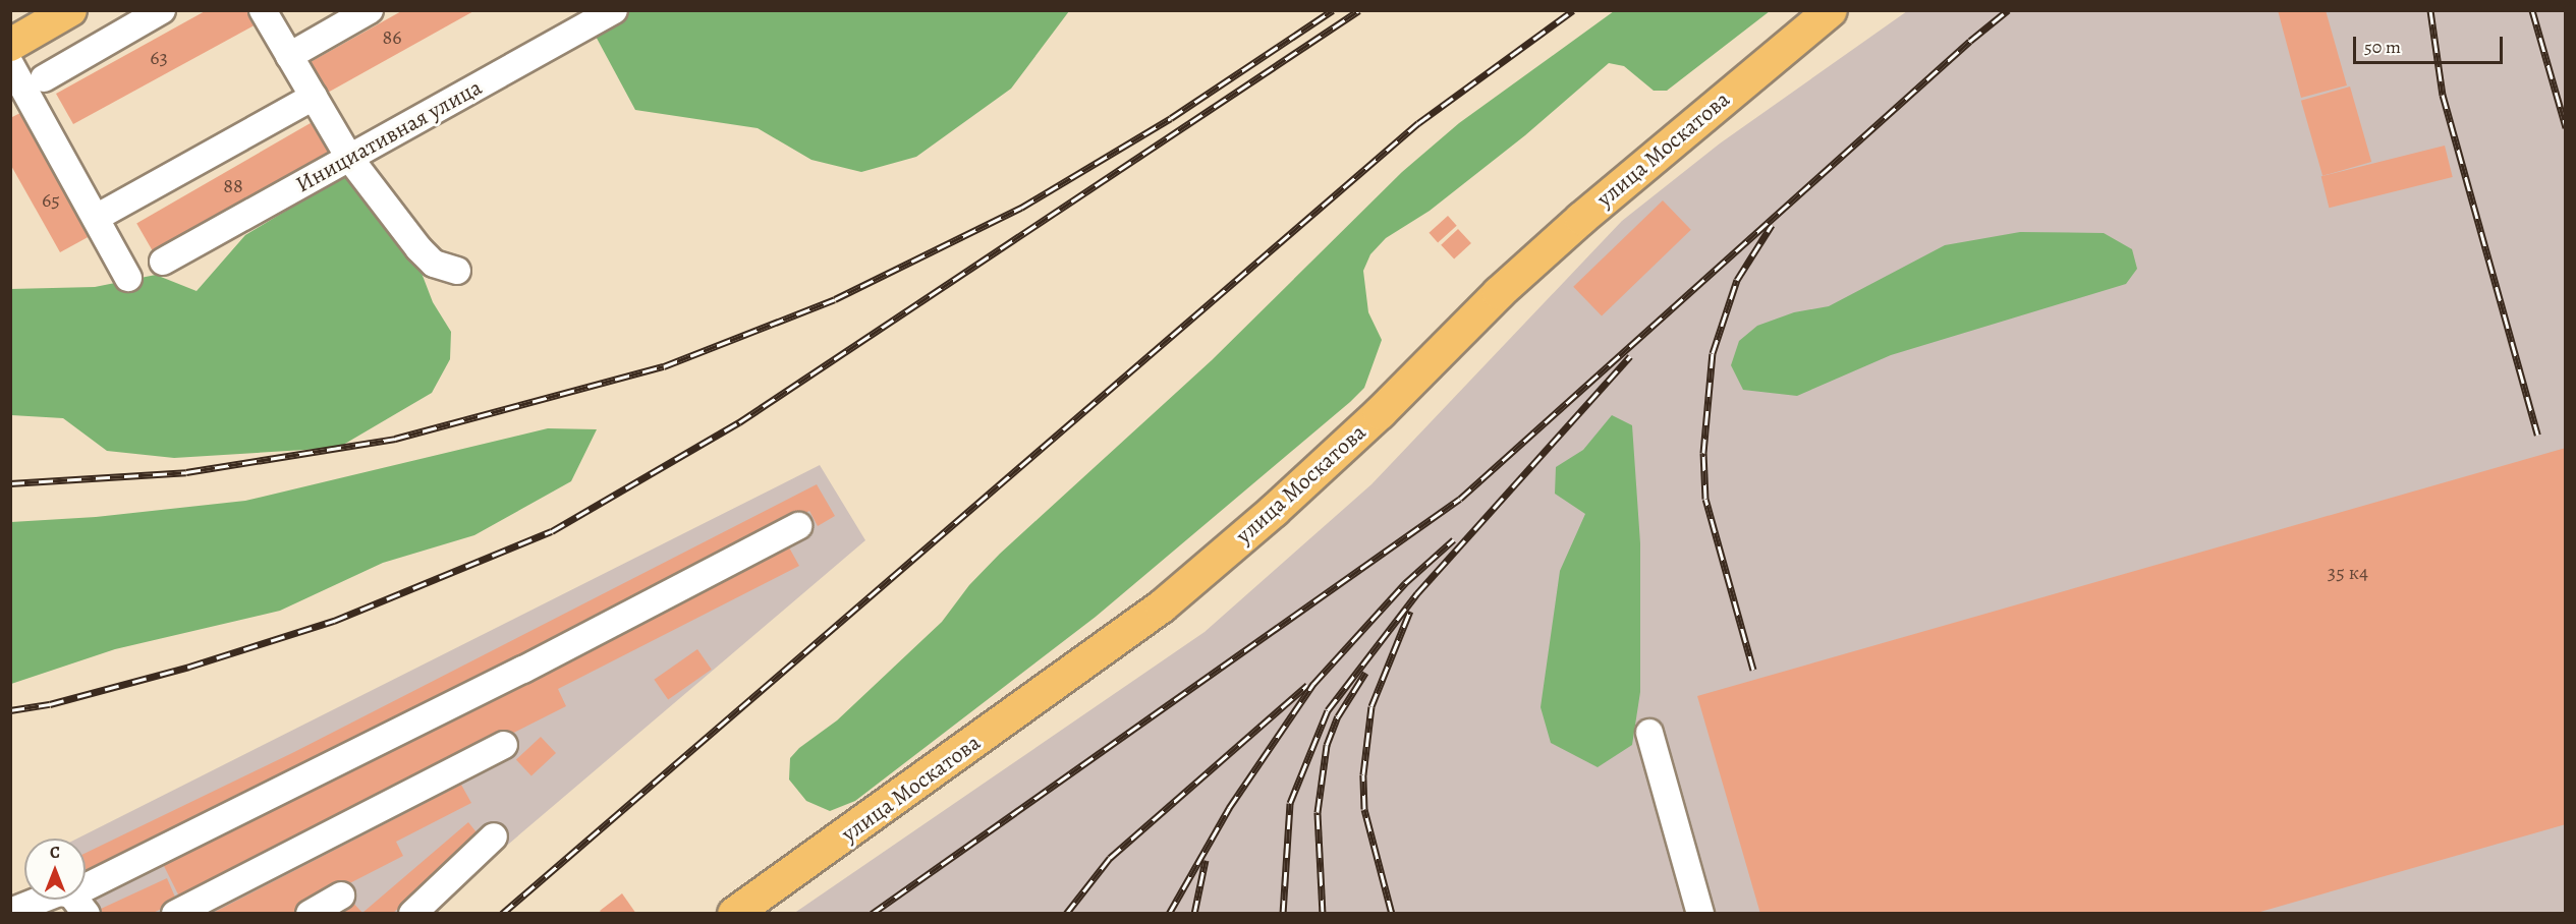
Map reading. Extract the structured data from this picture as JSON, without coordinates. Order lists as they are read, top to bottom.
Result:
{
  "streets": {
    "main road": ["улица Москатова"],
    "street": ["Инициативная улица"]
  },
  "house_numbers": [
    "86",
    "63",
    "88",
    "65",
    "35 к4"
  ],
  "scale_bar": "50 m",
  "north": "top"
}
